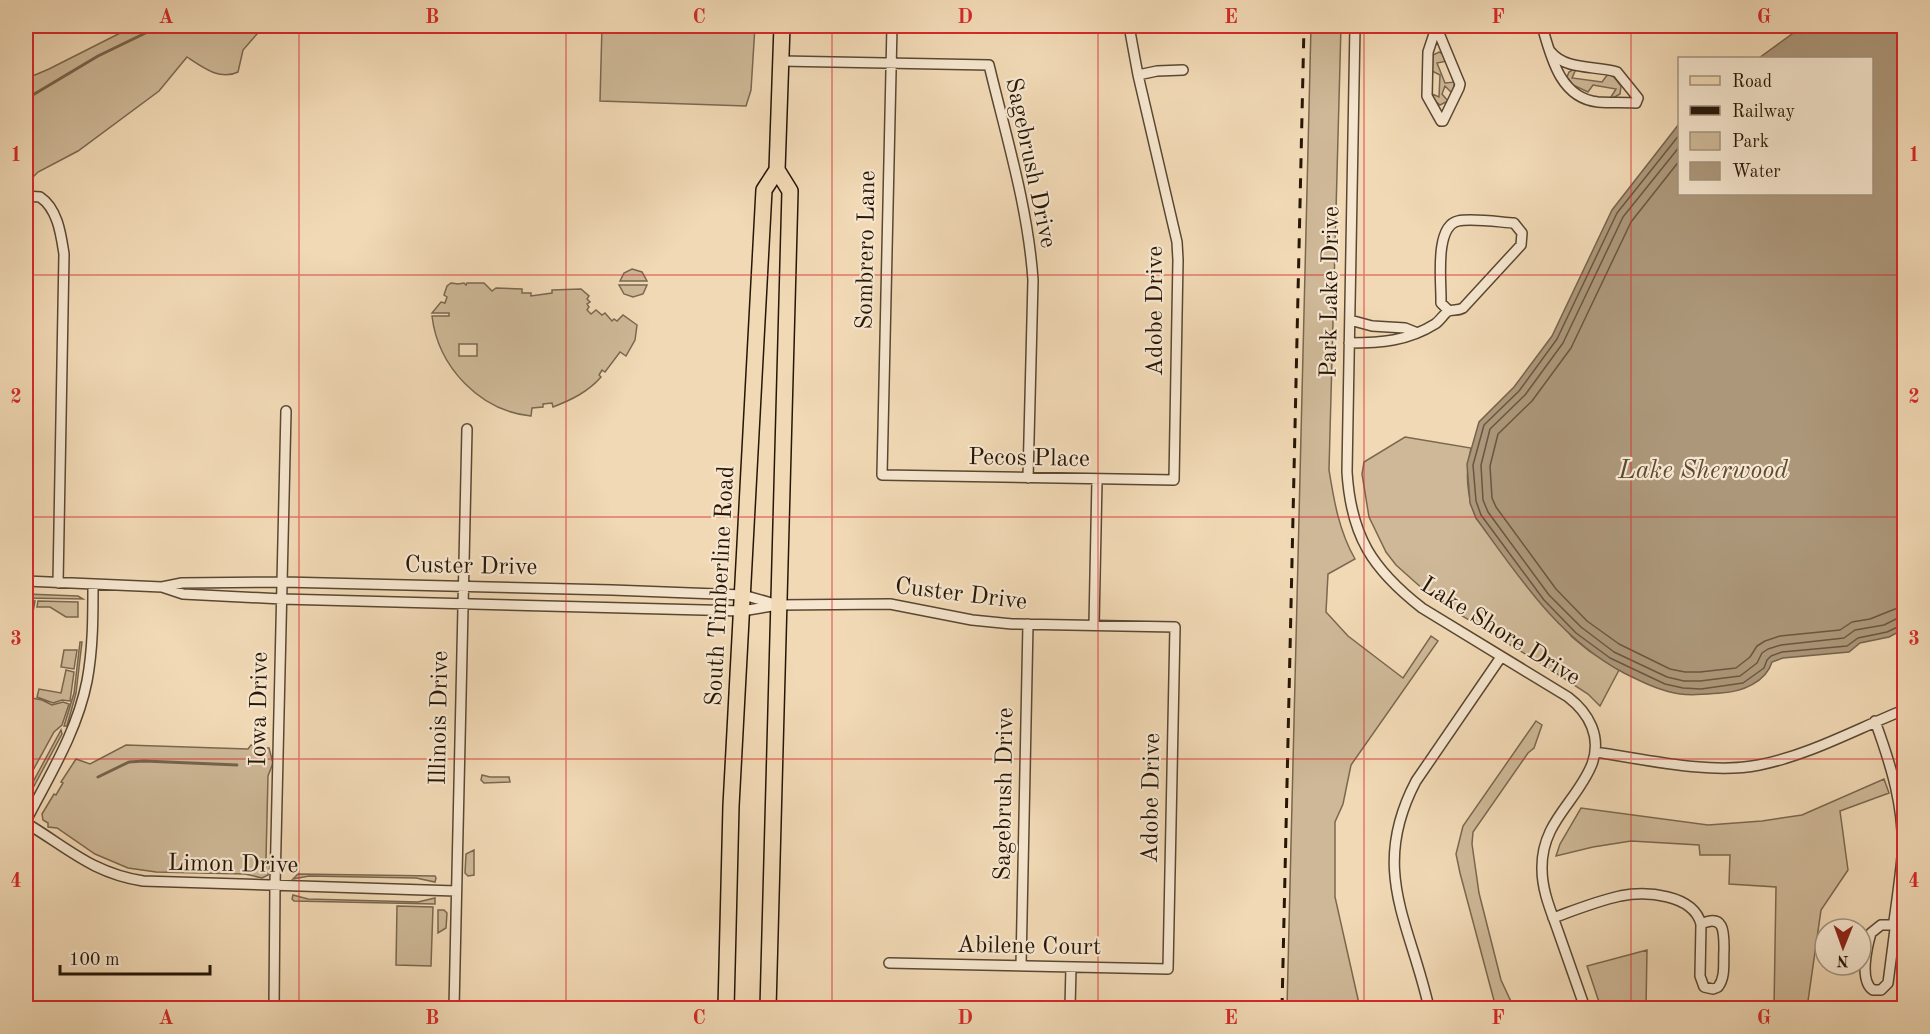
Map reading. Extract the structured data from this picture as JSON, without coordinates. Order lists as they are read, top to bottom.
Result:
{
  "streets": {
    "main road": ["South Timberline Road"],
    "street": [
      "Sagebrush Drive",
      "Sombrero Lane",
      "Park Lake Drive",
      "Adobe Drive",
      "Pecos Place",
      "Custer Drive",
      "Lake Shore Drive",
      "Iowa Drive",
      "Illinois Drive",
      "Limon Drive",
      "Abilene Court"
    ]
  },
  "crossings": [
    ["Sagebrush Drive", "Sombrero Lane"],
    ["Sagebrush Drive", "Pecos Place"],
    ["Sagebrush Drive", "Custer Drive"],
    ["Sagebrush Drive", "South Timberline Road"],
    ["Sagebrush Drive", "Abilene Court"],
    ["Sombrero Lane", "Pecos Place"],
    ["Park Lake Drive", "Lake Shore Drive"],
    ["Adobe Drive", "Pecos Place"],
    ["Adobe Drive", "Custer Drive"],
    ["Adobe Drive", "Abilene Court"],
    ["Custer Drive", "South Timberline Road"],
    ["Custer Drive", "Iowa Drive"],
    ["Custer Drive", "Illinois Drive"],
    ["Iowa Drive", "Limon Drive"],
    ["Illinois Drive", "Limon Drive"]
  ],
  "water": ["Lake Sherwood"],
  "legend": [
    "Road",
    "Railway",
    "Park",
    "Water"
  ],
  "scale_bar": "100 m",
  "north": "bottom",
  "grid": {
    "columns": [
      "A",
      "B",
      "C",
      "D",
      "E",
      "F",
      "G"
    ],
    "rows": [
      "1",
      "2",
      "3",
      "4"
    ]
  }
}
